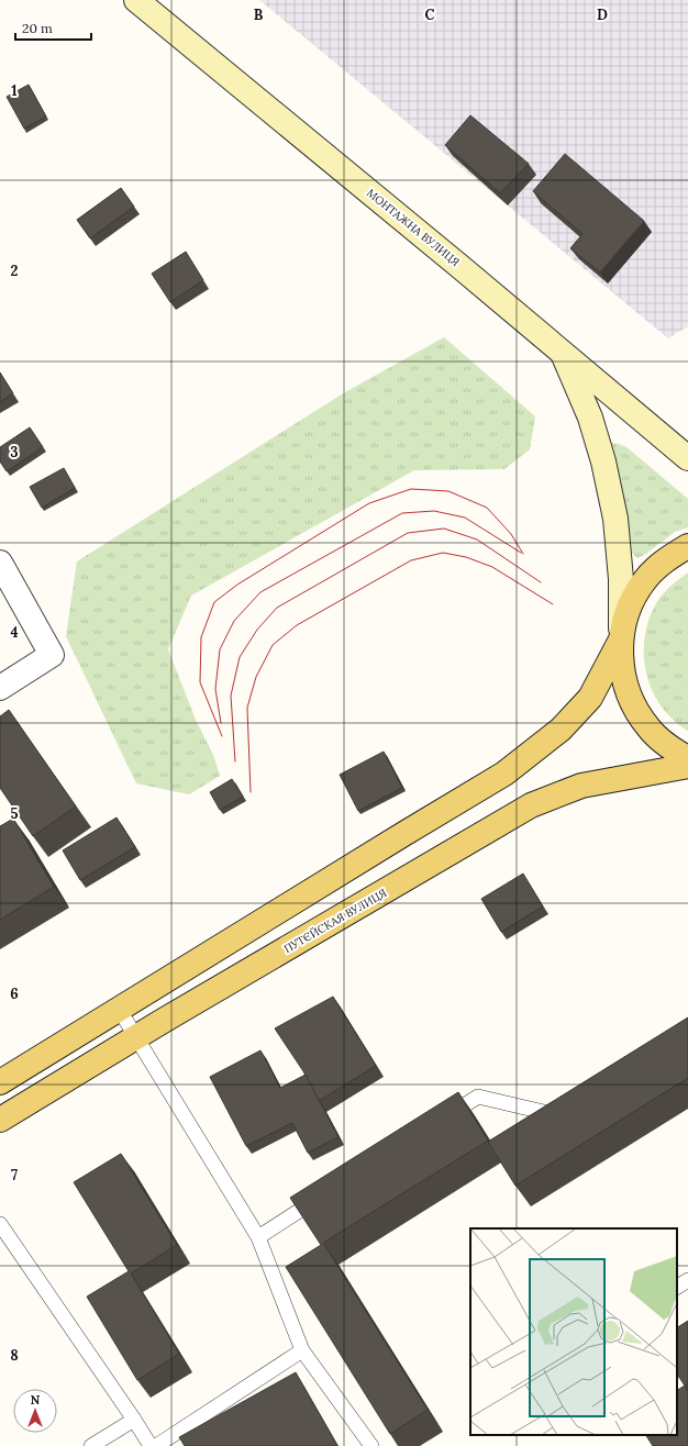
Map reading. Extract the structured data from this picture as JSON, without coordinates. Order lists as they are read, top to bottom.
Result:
{
  "streets": {
    "main road": ["ПУТЄЙСКАЯ ВУЛИЦЯ"],
    "street": ["МОНТАЖНА ВУЛИЦЯ"]
  },
  "scale_bar": "20 m",
  "north": "top",
  "grid": {
    "columns": ["B", "C", "D"],
    "rows": [
      "1",
      "2",
      "3",
      "4",
      "5",
      "6",
      "7",
      "8"
    ]
  }
}
